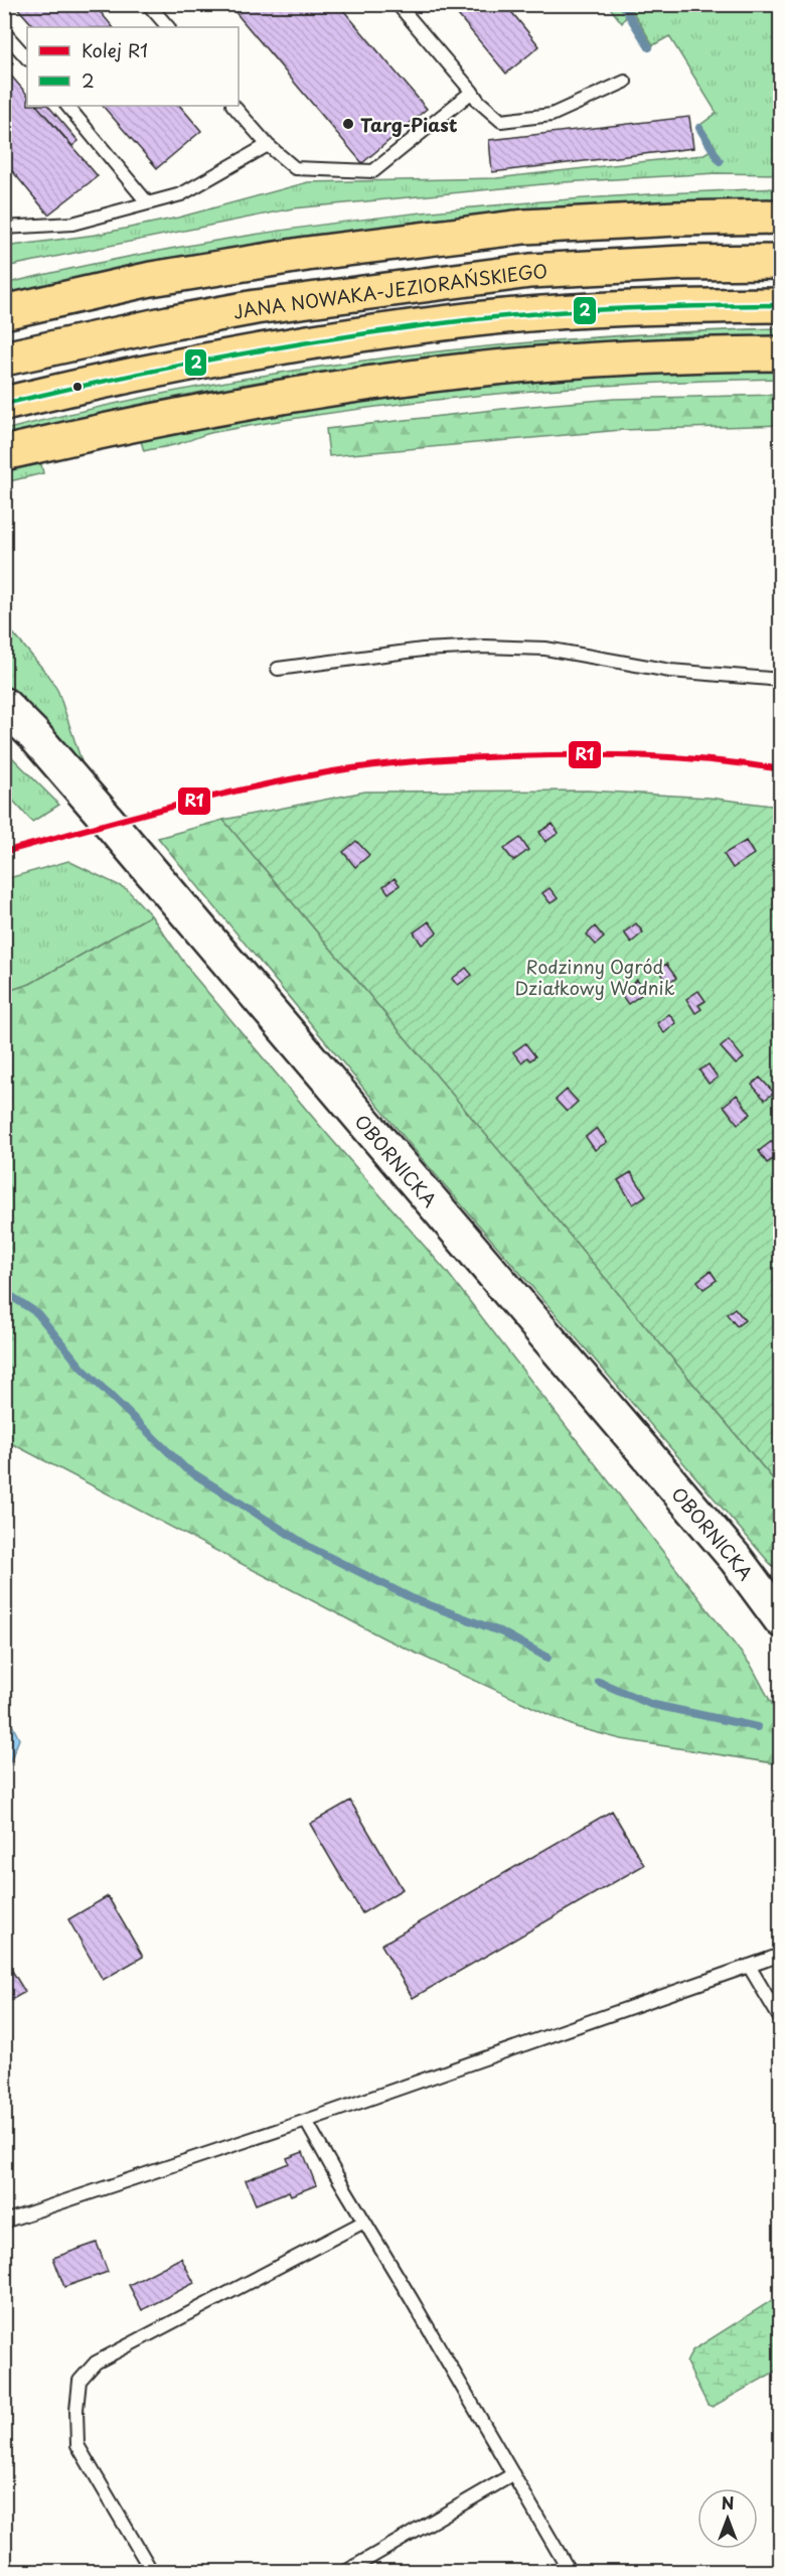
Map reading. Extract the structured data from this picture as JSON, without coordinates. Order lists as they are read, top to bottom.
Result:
{
  "streets": {
    "main road": ["JANA NOWAKA-JEZIORAŃSKIEGO", "OBORNICKA"]
  },
  "parks": ["Rodzinny Ogród Działkowy Wodnik"],
  "places": ["Targ-Piast"],
  "lines": ["transit line 2", "rail line R1"],
  "legend": ["Kolej R1", "2"],
  "north": "top"
}
